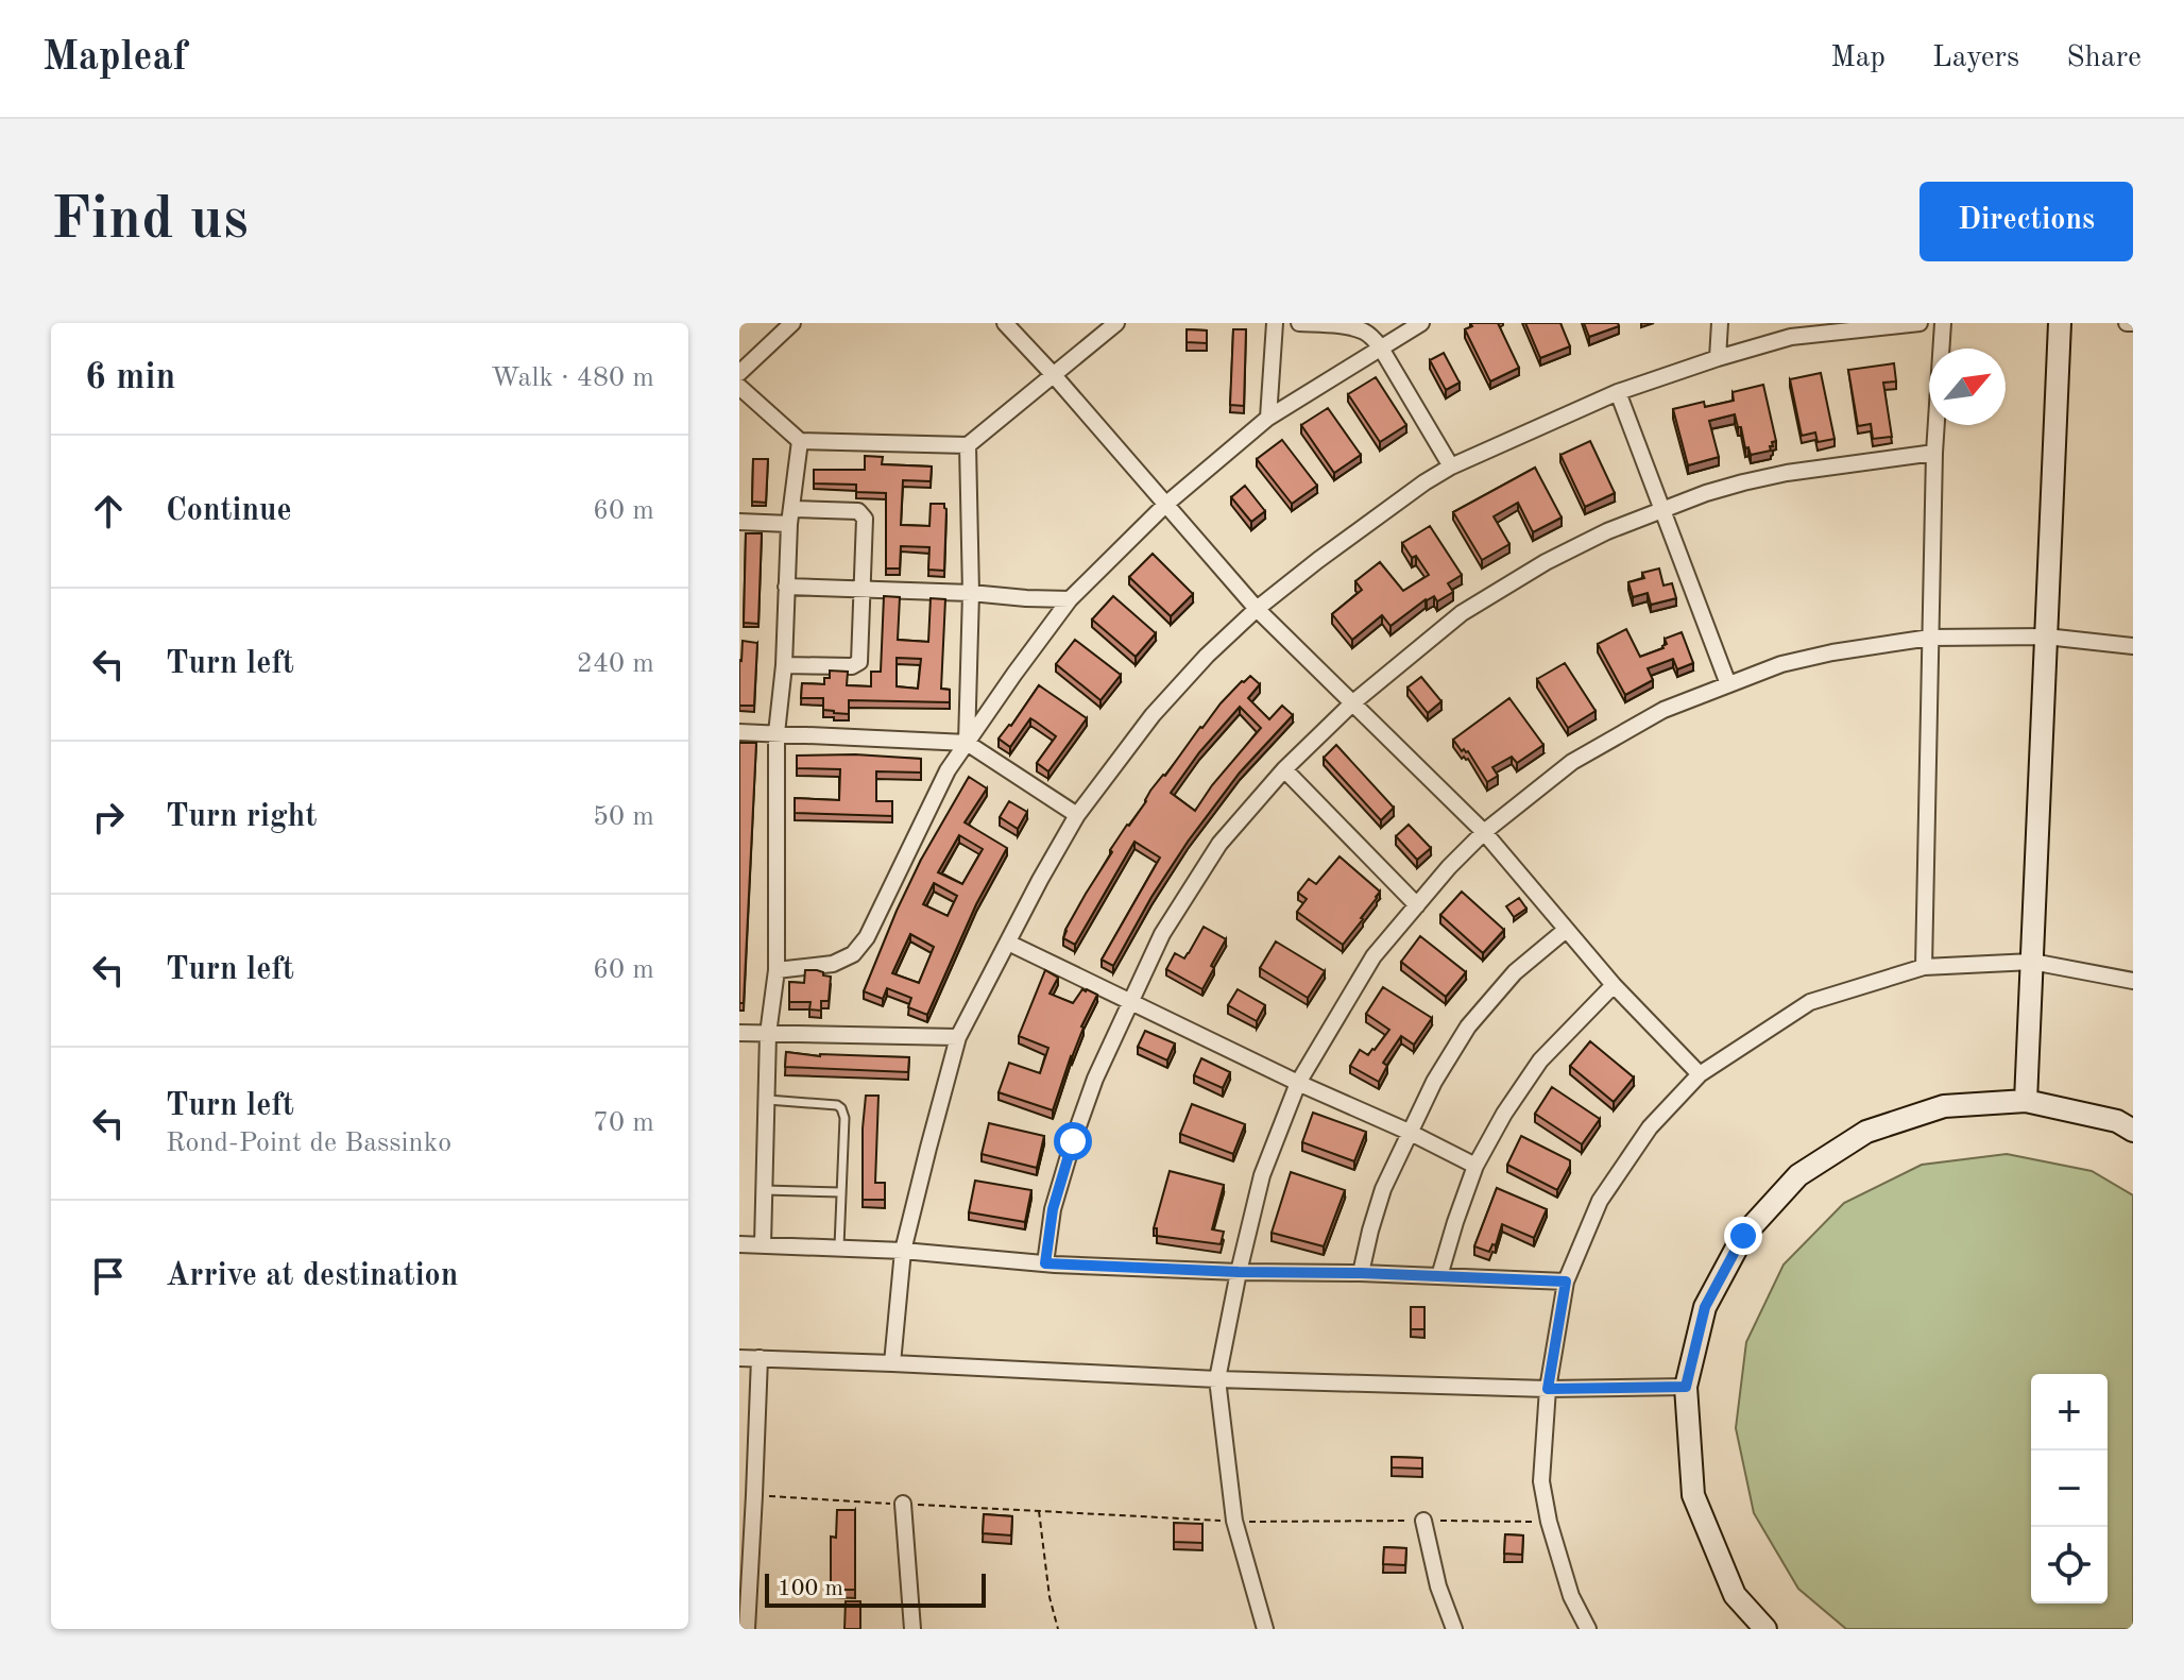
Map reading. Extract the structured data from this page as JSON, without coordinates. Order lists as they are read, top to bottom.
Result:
{
  "scale_bar": "100 m",
  "north": "top right",
  "page": {
    "header": "Mapleaf",
    "nav": ["Map", "Layers", "Share"],
    "buttons": "Directions",
    "title": "Find us",
    "heading": ["6 min", "Walk · 480 m"],
    "list": [
      ["Continue", "60 m"],
      ["Turn left", "240 m"],
      ["Turn right", "50 m"],
      ["Turn left", "60 m"],
      ["Turn left", "Rond-Point de Bassinko", "70 m"],
      "Arrive at destination"
    ],
    "map_buttons": ["+", "−"],
    "scale": "100 m"
  }
}
